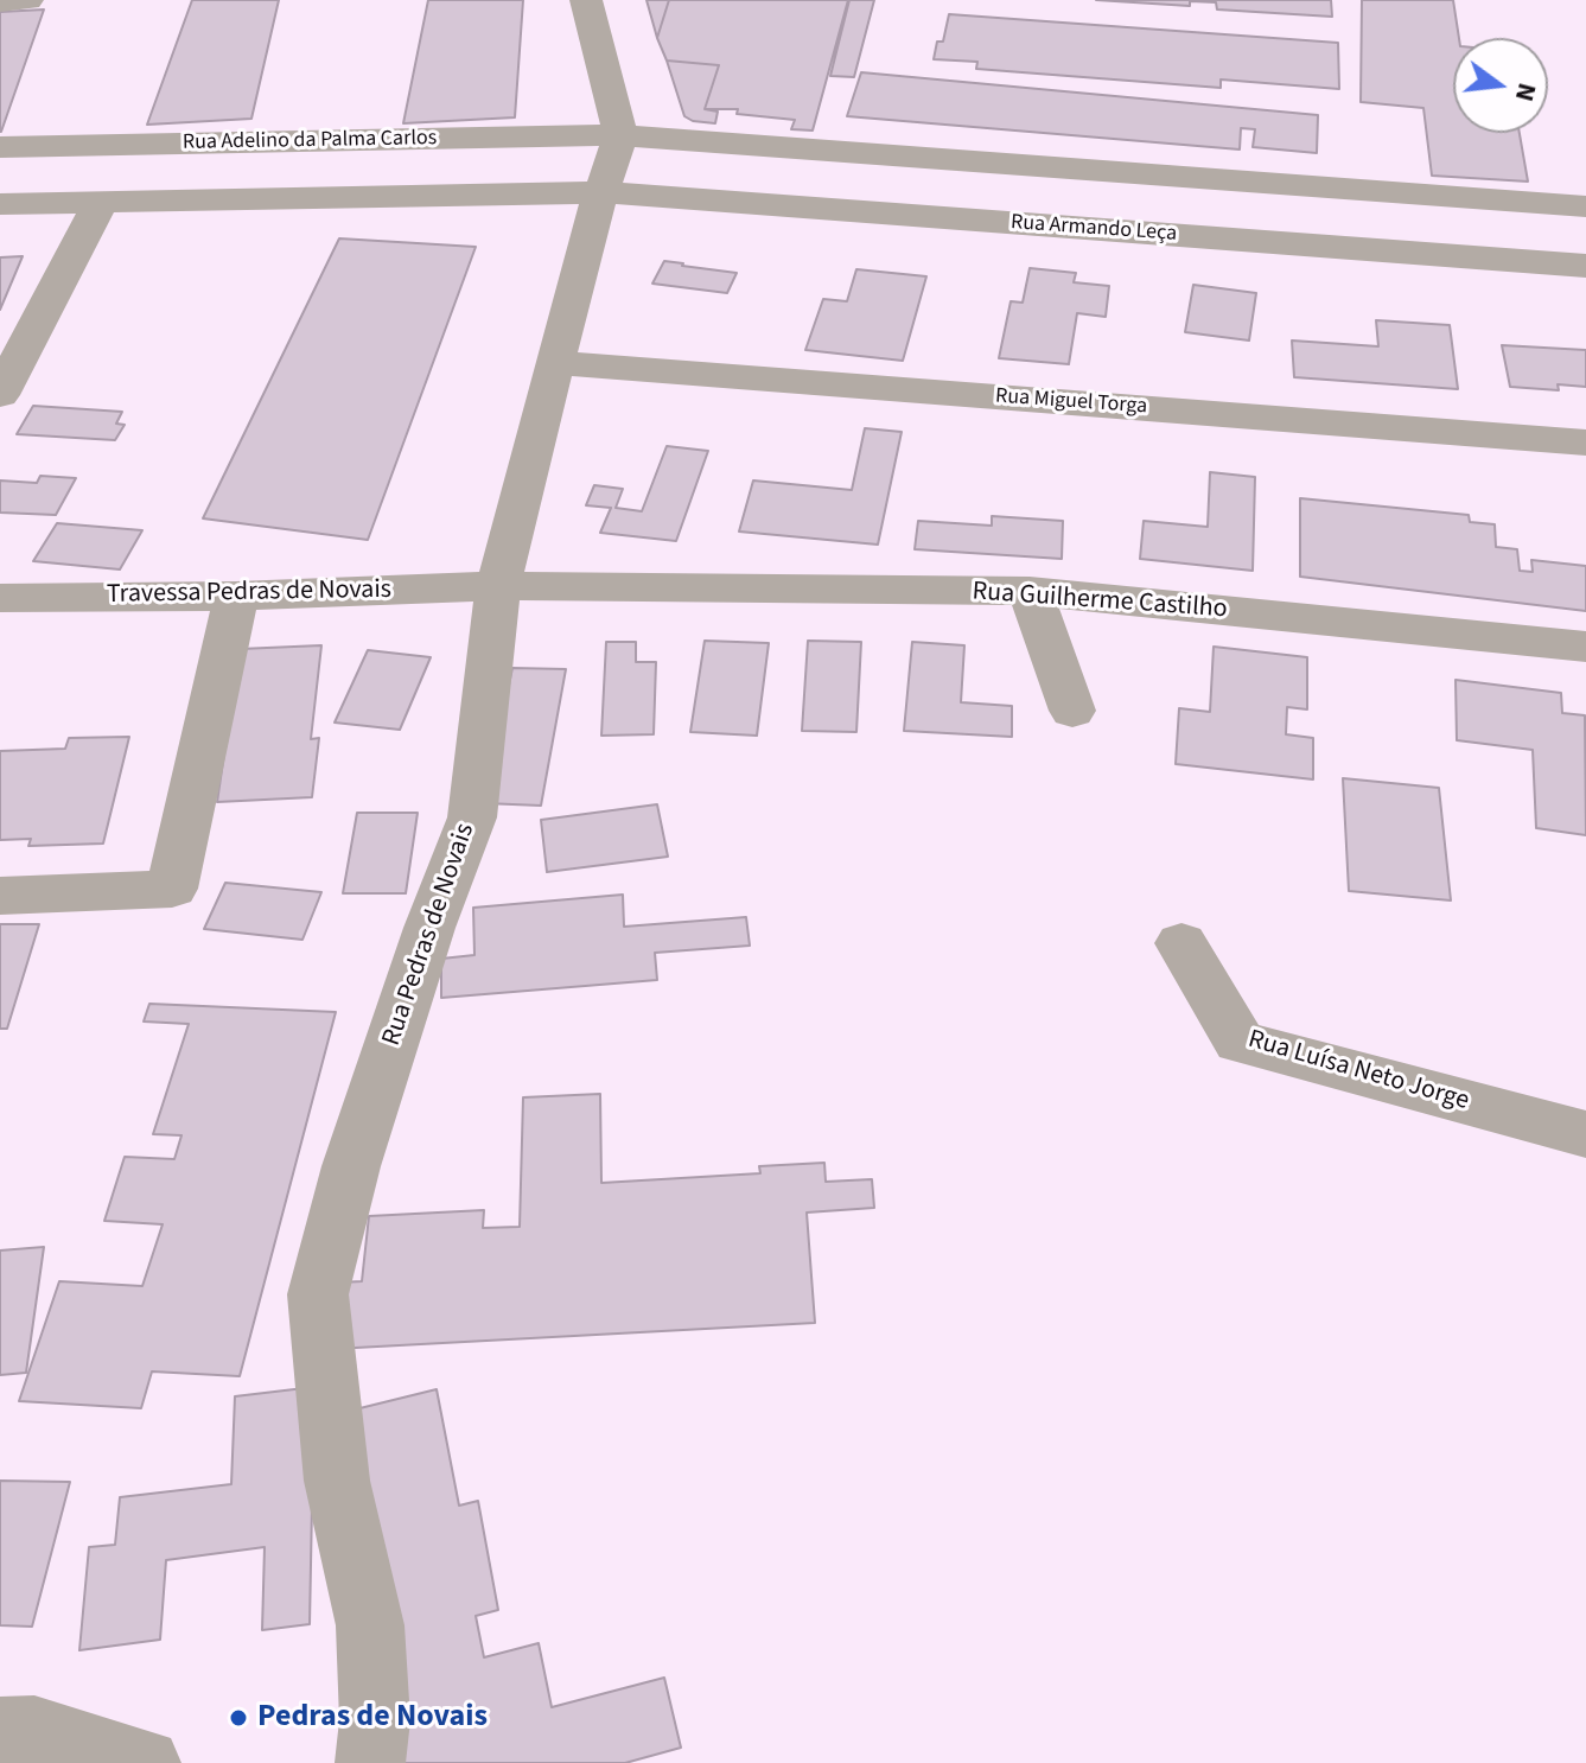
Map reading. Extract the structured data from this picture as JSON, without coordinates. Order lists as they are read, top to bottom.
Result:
{
  "streets": {
    "street": [
      "Rua Adelino da Palma Carlos",
      "Rua Armando Leça",
      "Rua Miguel Torga",
      "Travessa Pedras de Novais",
      "Rua Guilherme Castilho",
      "Rua Pedras de Novais",
      "Rua Luísa Neto Jorge"
    ]
  },
  "crossings": [
    ["Rua Adelino da Palma Carlos", "Rua Pedras de Novais"],
    ["Rua Armando Leça", "Rua Pedras de Novais"],
    ["Rua Miguel Torga", "Rua Pedras de Novais"],
    ["Travessa Pedras de Novais", "Rua Guilherme Castilho"],
    ["Travessa Pedras de Novais", "Rua Pedras de Novais"],
    ["Rua Guilherme Castilho", "Rua Pedras de Novais"]
  ],
  "places": ["Pedras de Novais"],
  "north": "right"
}
